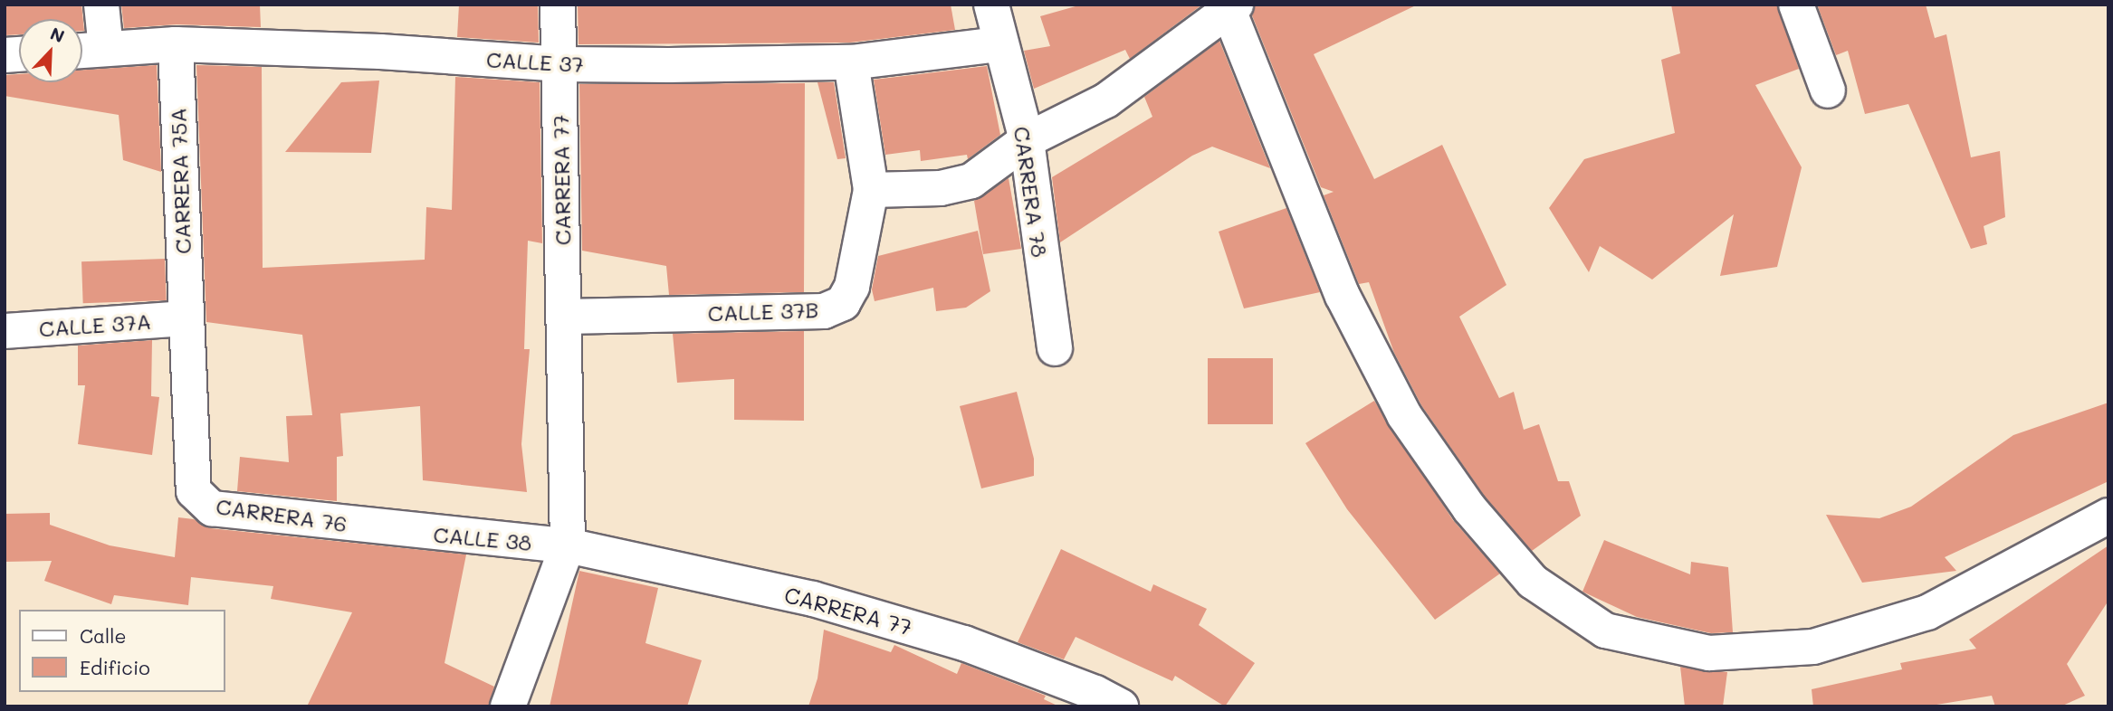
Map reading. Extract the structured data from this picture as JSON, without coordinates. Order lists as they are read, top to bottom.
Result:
{
  "streets": {
    "street": [
      "CALLE 37",
      "CARRERA 77",
      "CARRERA 75A",
      "CARRERA 78",
      "CALLE 37B",
      "CALLE 37A",
      "CARRERA 76",
      "CALLE 38"
    ]
  },
  "crossings": [
    ["CALLE 37", "CARRERA 77"],
    ["CALLE 37", "CARRERA 75A"],
    ["CALLE 37", "CARRERA 78"],
    ["CALLE 37", "CALLE 37B"],
    ["CARRERA 77", "CALLE 37B"],
    ["CARRERA 77", "CALLE 38"],
    ["CARRERA 75A", "CALLE 37A"],
    ["CARRERA 75A", "CARRERA 76"],
    ["CALLE 37A", "CARRERA 76"],
    ["CARRERA 76", "CALLE 38"]
  ],
  "legend": ["Calle", "Edificio"],
  "north": "top right"
}
